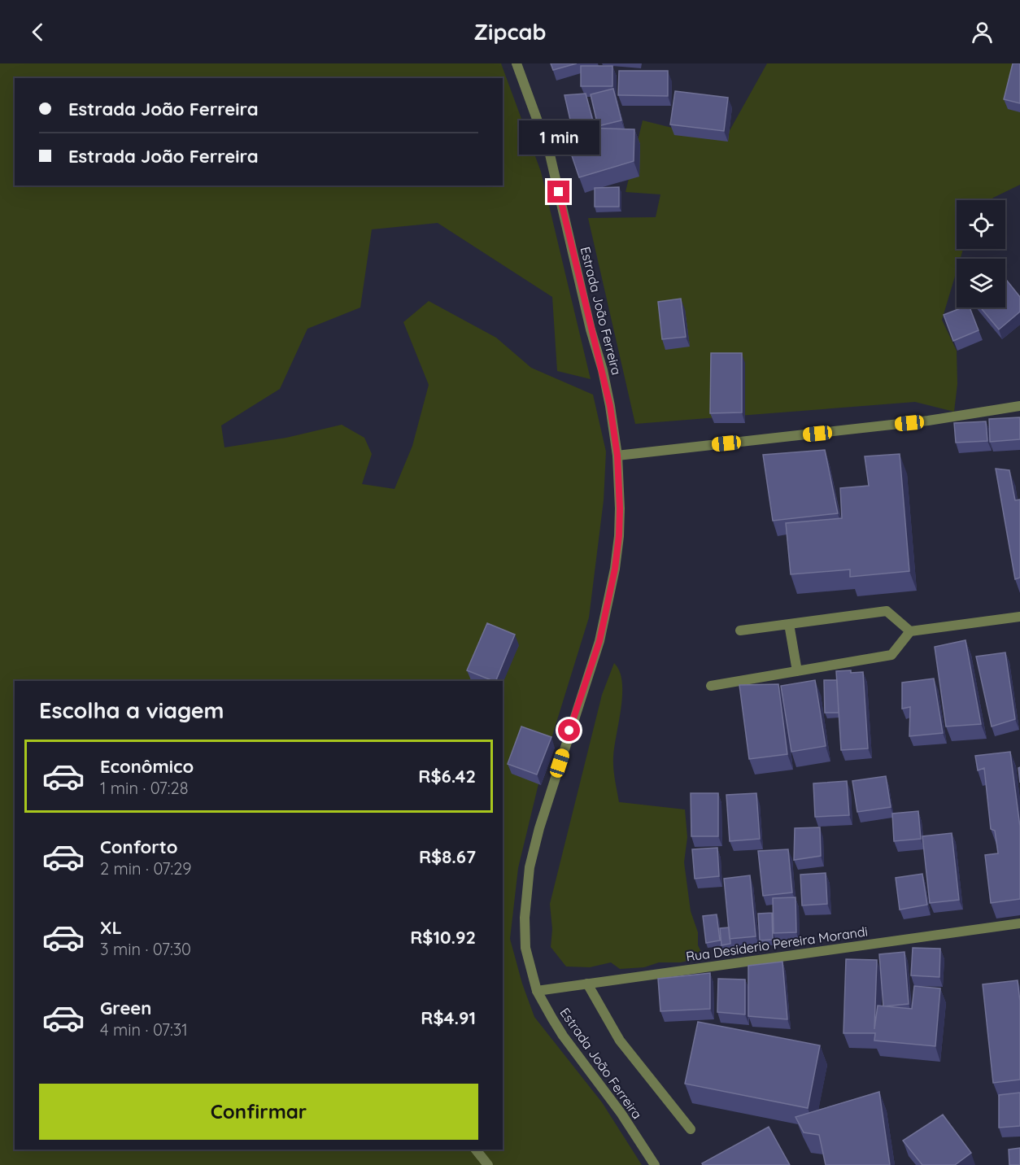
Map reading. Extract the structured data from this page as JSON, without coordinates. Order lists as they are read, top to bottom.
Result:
{
  "streets": {
    "street": ["Estrada João Ferreira", "Rua Desiderio Pereira Morandi"]
  },
  "crossings": [
    ["Estrada João Ferreira", "Rua Desiderio Pereira Morandi"]
  ],
  "page": {
    "header": "Zipcab",
    "banner": ["Estrada João Ferreira", "Estrada João Ferreira"],
    "bubble": "1 min",
    "heading": "Escolha a viagem",
    "list": [
      {
        "name": "Econômico",
        "note": "1 min · 07:28",
        "value": "R$6.42"
      },
      {
        "name": "Conforto",
        "note": "2 min · 07:29",
        "value": "R$8.67"
      },
      {
        "name": "XL",
        "note": "3 min · 07:30",
        "value": "R$10.92"
      },
      {
        "name": "Green",
        "note": "4 min · 07:31",
        "value": "R$4.91"
      }
    ],
    "buttons": "Confirmar"
  }
}
